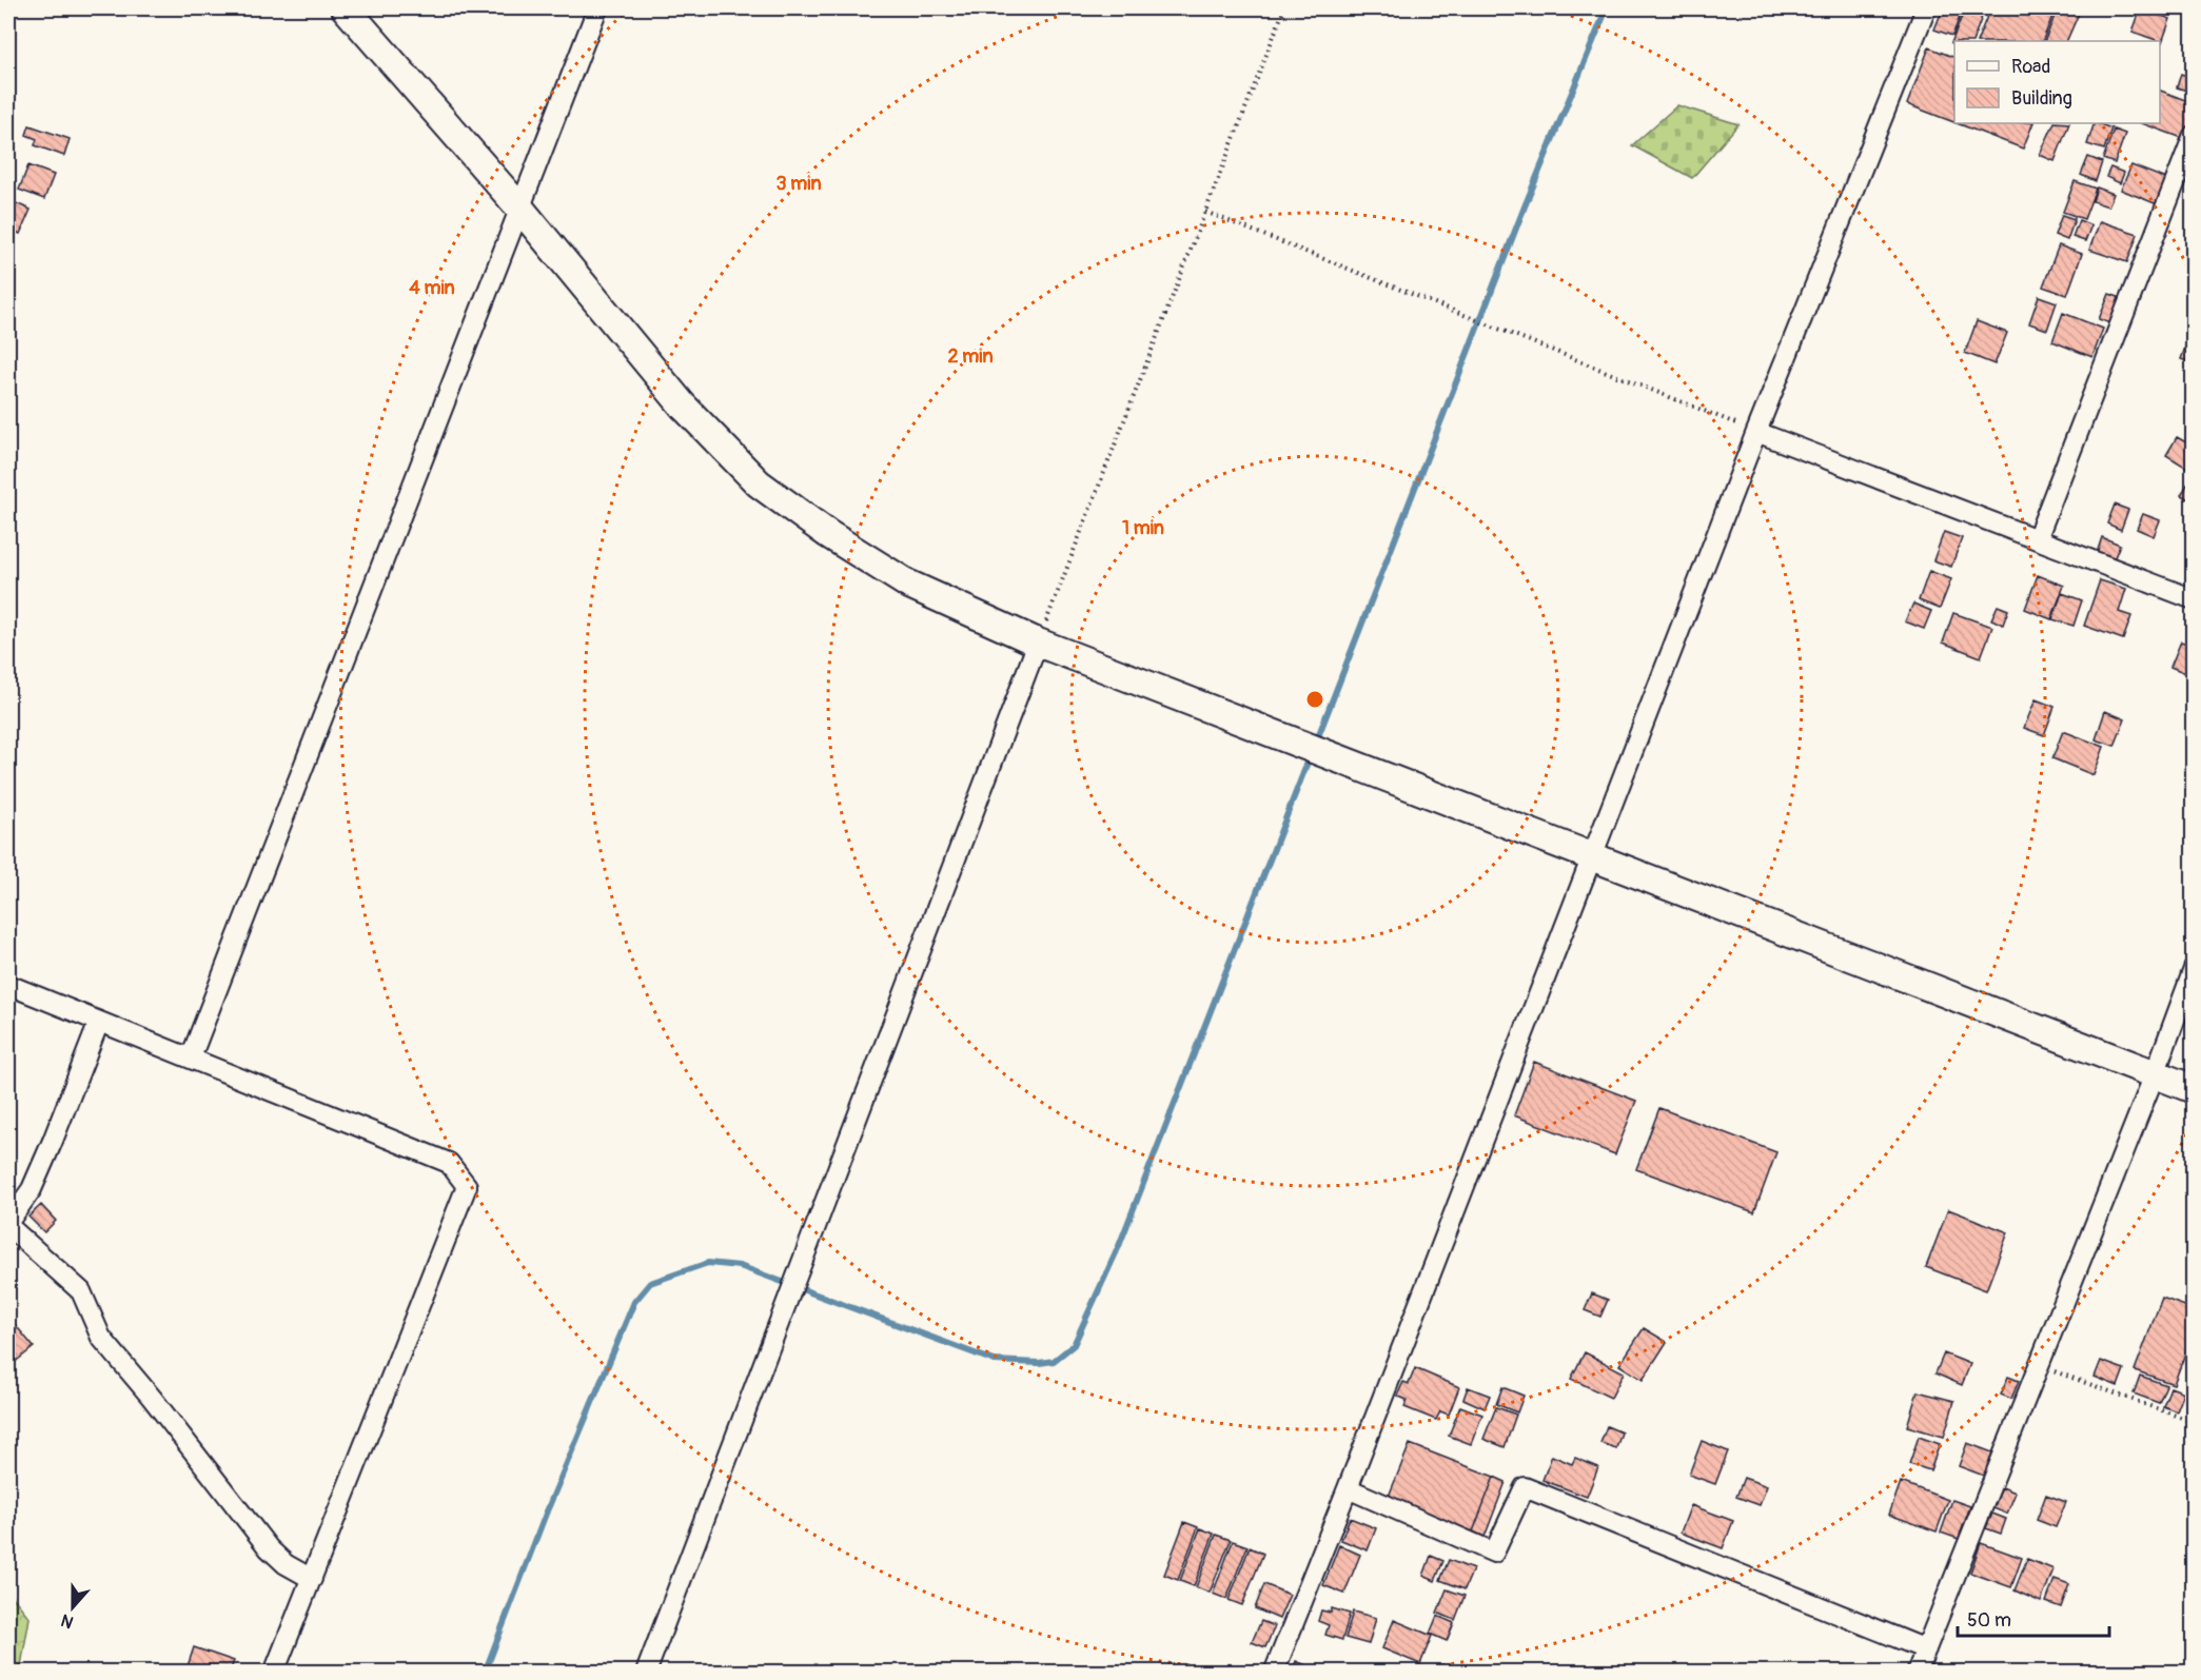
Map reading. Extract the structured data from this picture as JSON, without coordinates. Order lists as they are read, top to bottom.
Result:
{
  "legend": ["Road", "Building"],
  "scale_bar": "50 m",
  "north": "bottom",
  "rings": [
    "3 min",
    "4 min",
    "2 min",
    "1 min"
  ]
}
